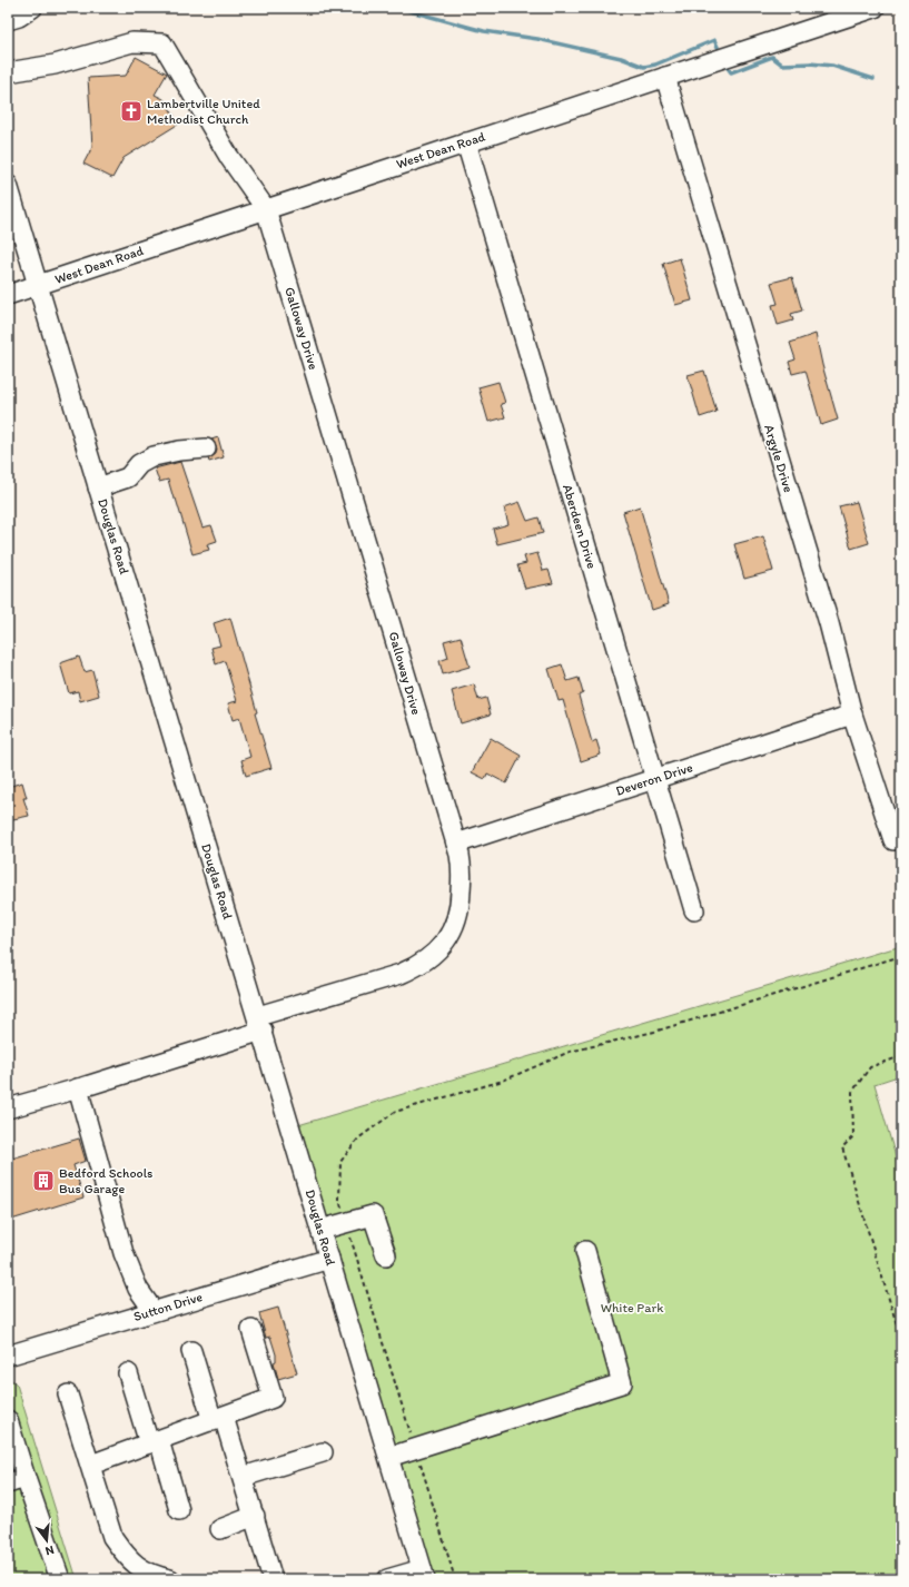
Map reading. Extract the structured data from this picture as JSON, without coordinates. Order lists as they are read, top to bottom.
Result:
{
  "streets": {
    "street": [
      "West Dean Road",
      "Galloway Drive",
      "Argyle Drive",
      "Aberdeen Drive",
      "Douglas Road",
      "Deveron Drive",
      "Sutton Drive"
    ]
  },
  "crossings": [
    ["West Dean Road", "Galloway Drive"],
    ["West Dean Road", "Argyle Drive"],
    ["West Dean Road", "Aberdeen Drive"],
    ["West Dean Road", "Douglas Road"],
    ["Galloway Drive", "Douglas Road"],
    ["Galloway Drive", "Deveron Drive"],
    ["Argyle Drive", "Deveron Drive"],
    ["Aberdeen Drive", "Deveron Drive"],
    ["Douglas Road", "Sutton Drive"]
  ],
  "parks": ["White Park"],
  "places": {
    "church": ["Lambertville United Methodist Church"],
    "building": ["Bedford Schools Bus Garage"]
  },
  "north": "bottom"
}
